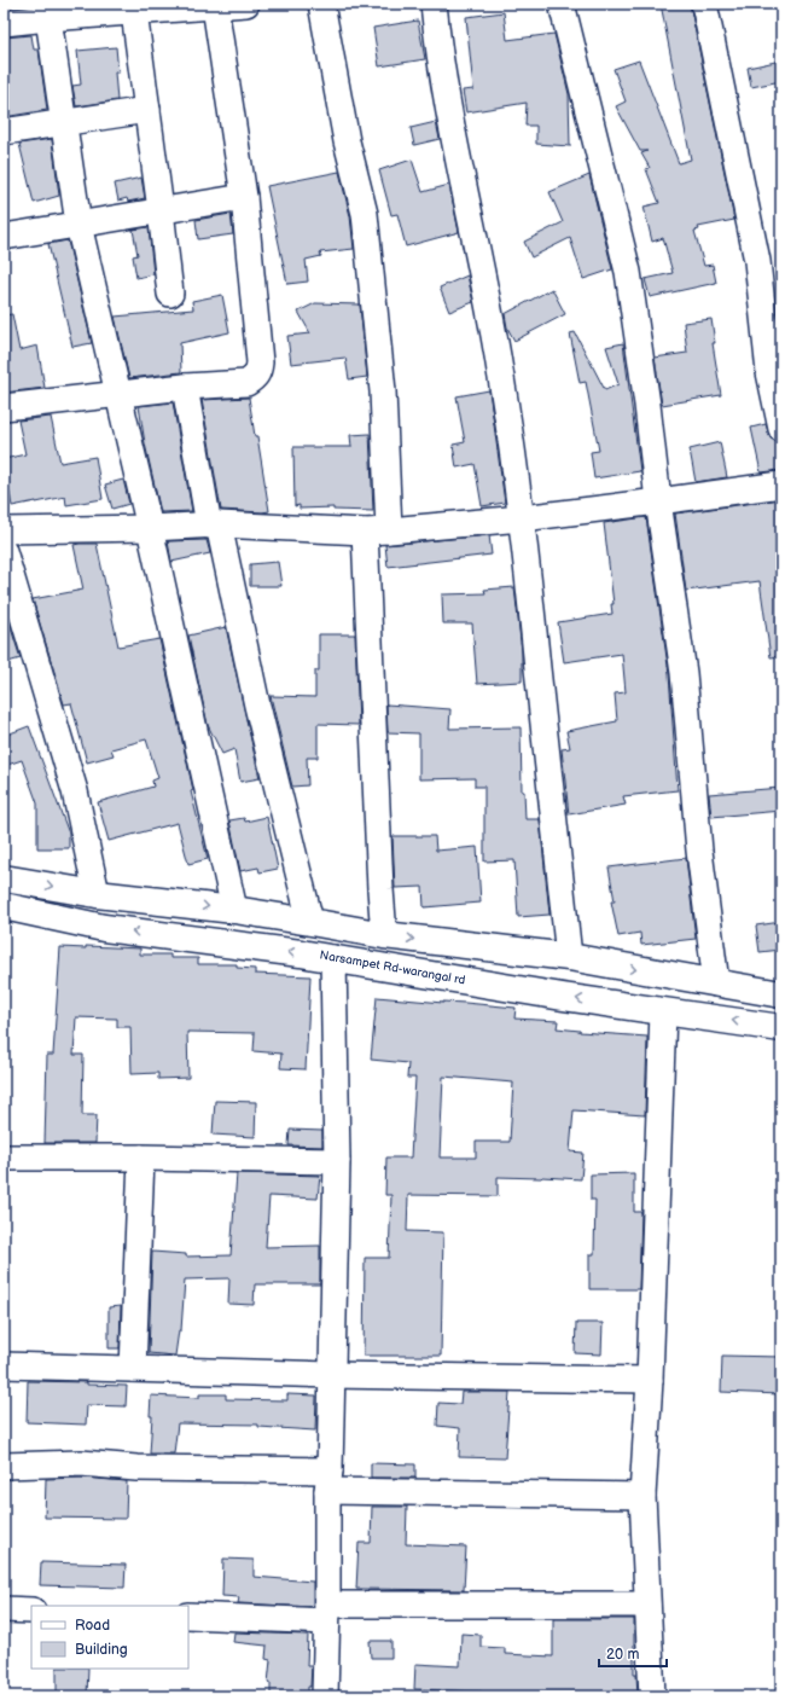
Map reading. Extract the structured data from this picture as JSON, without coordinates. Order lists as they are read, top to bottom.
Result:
{
  "streets": {
    "main road": ["Narsampet Rd-warangal rd"]
  },
  "legend": ["Road", "Building"],
  "scale_bar": "20 m"
}
